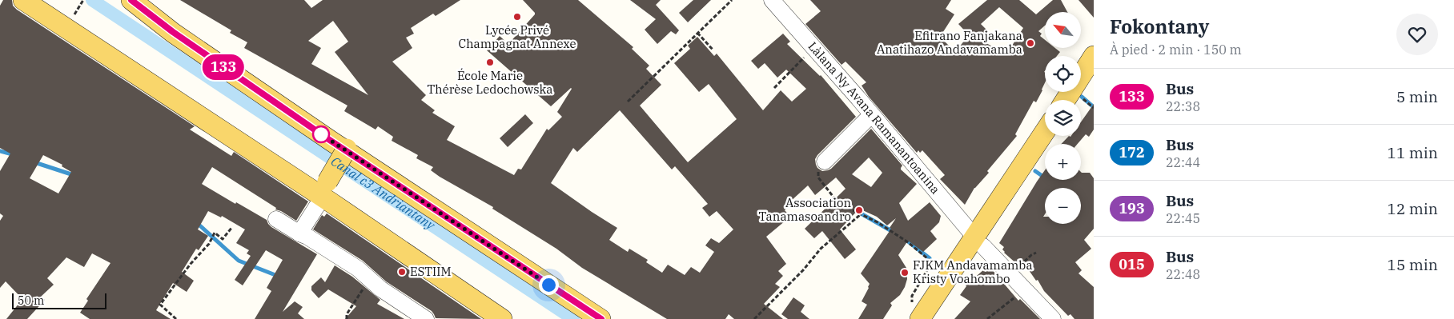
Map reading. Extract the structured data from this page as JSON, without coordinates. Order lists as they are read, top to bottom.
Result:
{
  "streets": {
    "street": ["Làlana Ny Avana Ramanantoanina"]
  },
  "water": ["Canal c3 Andriantany"],
  "places": [
    "Lycée Privé Champagnat Annexe",
    "Efitrano Fanjakana Anatihazo Andavamamba",
    "École Marie Thérèse Ledochowska",
    "Association Tanamasoandro",
    "ESTIIM",
    "FJKM Andavamamba Kristy Voahombo"
  ],
  "lines": ["bus line 133"],
  "scale_bar": "50 m",
  "north": "top left",
  "page": {
    "on_map": "133",
    "heading": ["Fokontany", "À pied · 2 min · 150 m"],
    "map_buttons": ["+", "−"],
    "list": [
      {
        "mark": "133",
        "name": "Bus",
        "note": "22:38",
        "value": "5 min"
      },
      {
        "mark": "172",
        "name": "Bus",
        "note": "22:44",
        "value": "11 min"
      },
      {
        "mark": "193",
        "name": "Bus",
        "note": "22:45",
        "value": "12 min"
      },
      {
        "mark": "015",
        "name": "Bus",
        "note": "22:48",
        "value": "15 min"
      }
    ],
    "scale": "50 m"
  }
}
